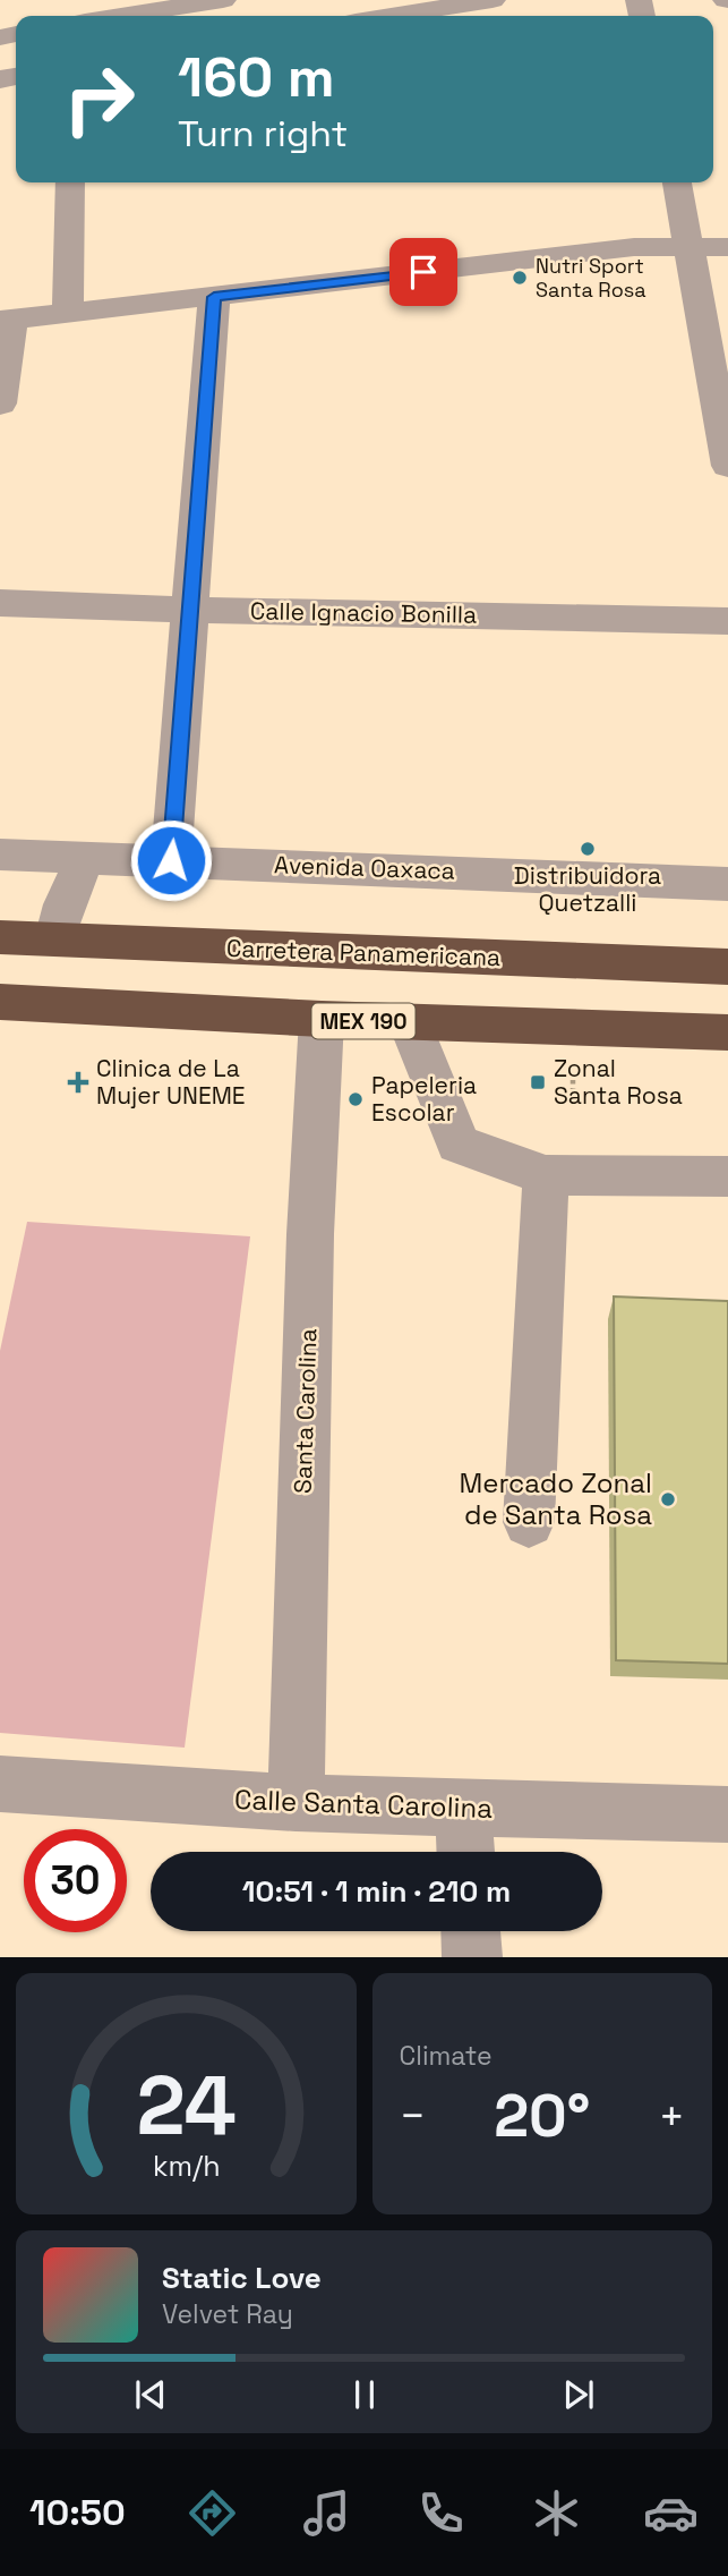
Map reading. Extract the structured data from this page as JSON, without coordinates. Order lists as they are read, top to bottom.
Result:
{
  "streets": {
    "highway": ["Carretera Panamericana", "MEX 190"],
    "street": [
      "Calle Ignacio Bonilla",
      "Avenida Oaxaca",
      "Santa Carolina",
      "Calle Santa Carolina"
    ]
  },
  "crossings": [
    ["MEX 190", "Santa Carolina"],
    ["Santa Carolina", "Calle Santa Carolina"]
  ],
  "places": {
    "other": [
      "Nutri Sport Santa Rosa",
      "Distribuidora Quetzalli",
      "Papeleria Escolar",
      "Mercado Zonal de Santa Rosa"
    ],
    "health": ["Clinica de La Mujer UNEME"],
    "transit": ["Zonal Santa Rosa"]
  },
  "page": {
    "turn": ["160 m", "Turn right"],
    "limit": "30",
    "trip": "10:51 · 1 min · 210 m",
    "tile": "Climate",
    "heat": ["−", "20°", "+"],
    "song": ["Static Love", "Velvet Ray"],
    "tabs": "10:50",
    "gauge": ["24", "km/h"]
  }
}
